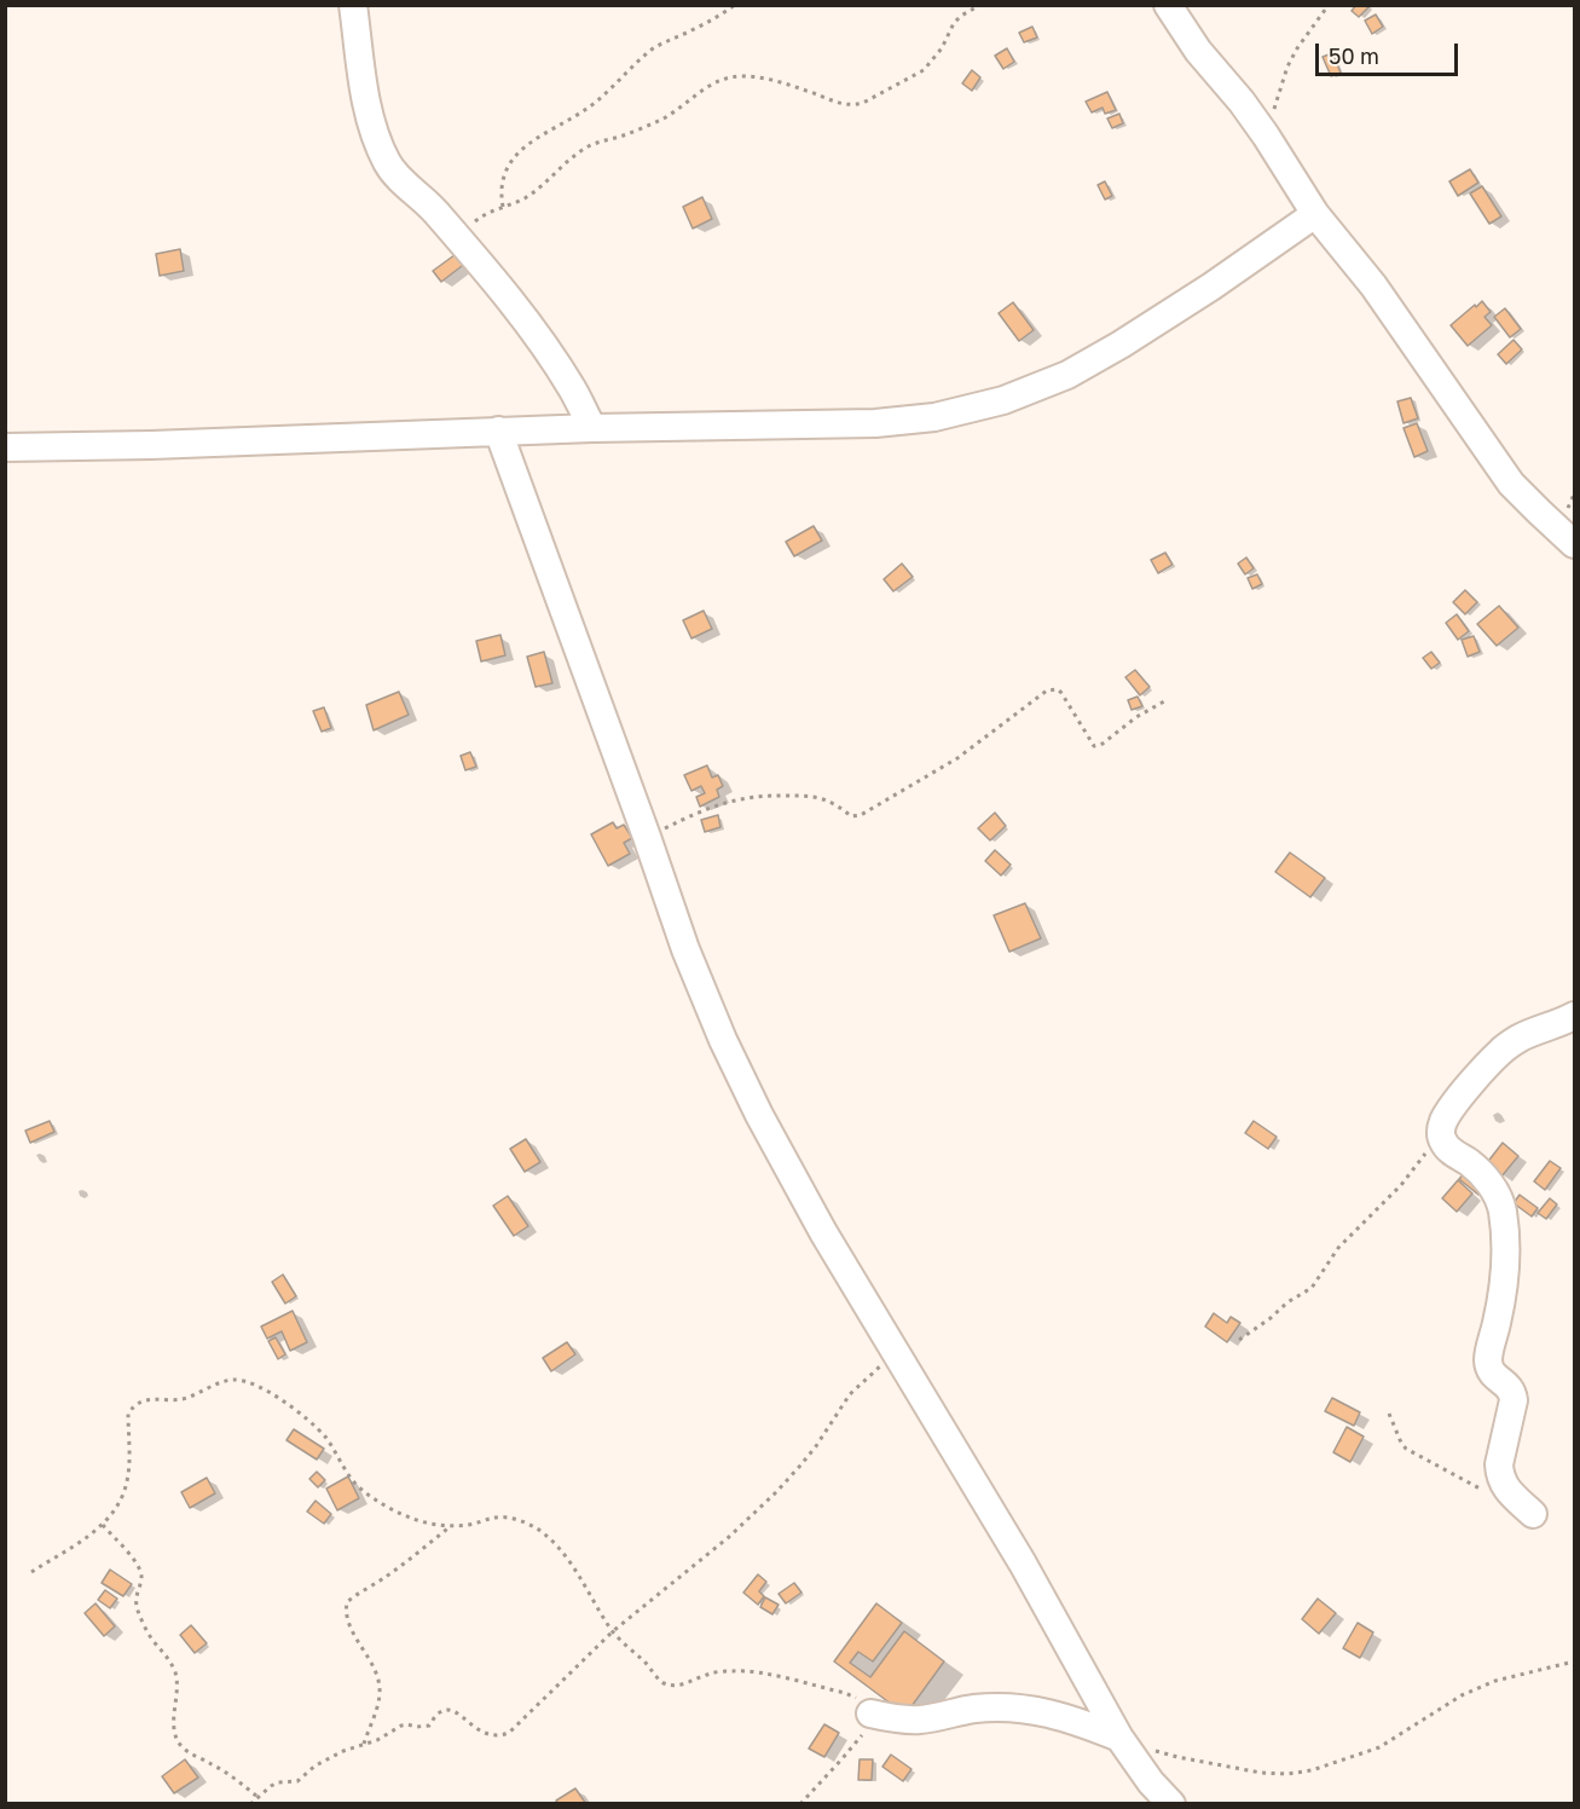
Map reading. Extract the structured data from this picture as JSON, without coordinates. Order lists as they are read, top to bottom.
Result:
{
  "scale_bar": "50 m"
}
